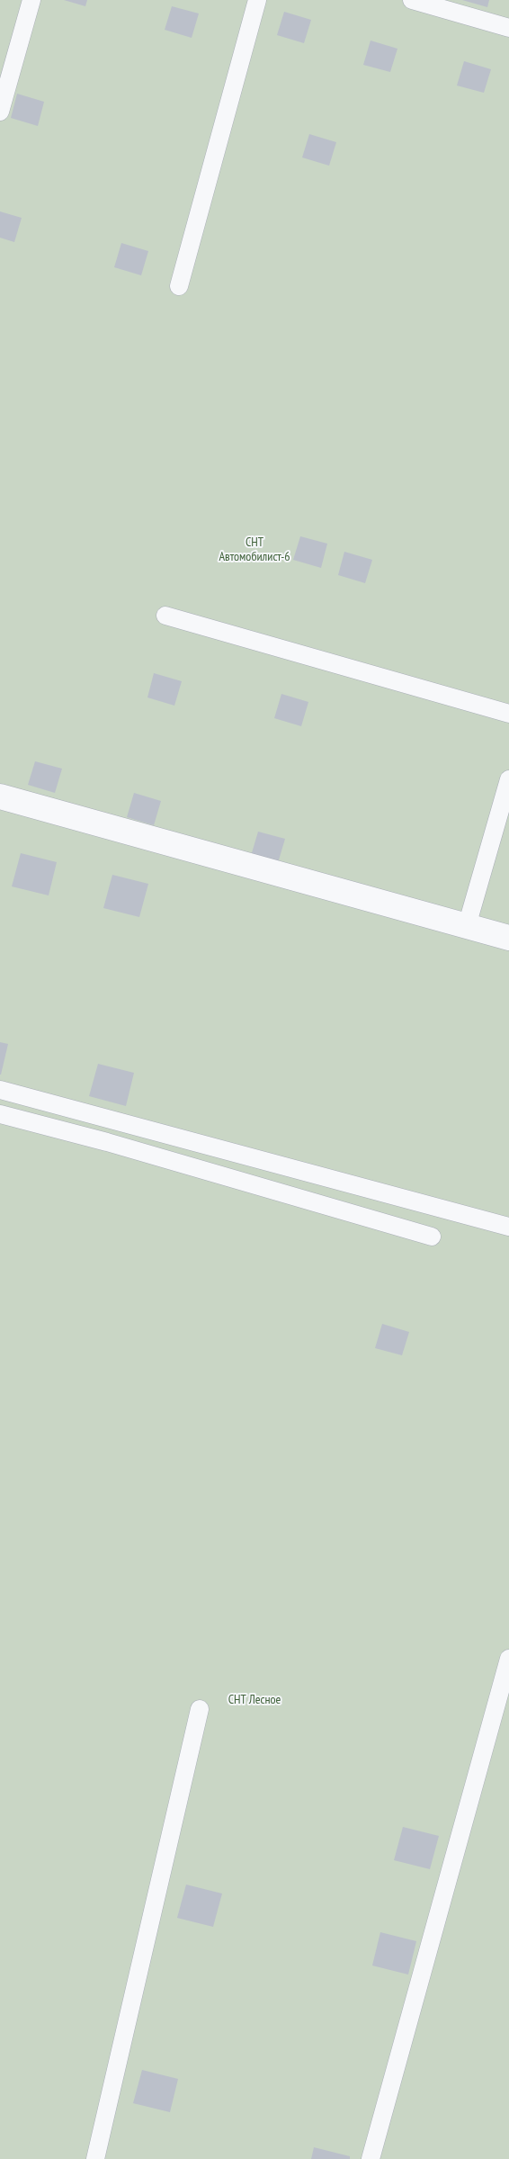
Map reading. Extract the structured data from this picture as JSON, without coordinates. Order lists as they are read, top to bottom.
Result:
{
  "parks": ["СНТ Автомобилист-6", "СНТ Лесное"]
}
